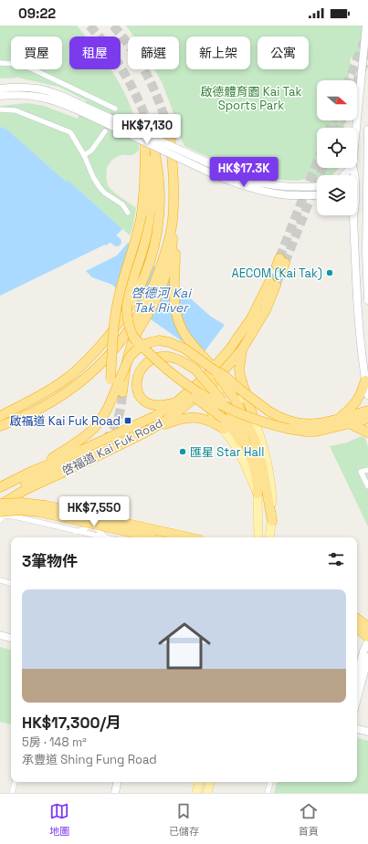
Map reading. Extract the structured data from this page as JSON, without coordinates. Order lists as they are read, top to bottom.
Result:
{
  "streets": {
    "highway": ["啓福道 Kai Fuk Road"]
  },
  "water": ["啓德河 Kai Tak River"],
  "parks": ["啟德體育園 Kai Tak Sports Park"],
  "places": {
    "other": ["AECOM (Kai Tak)", "匯星 Star Hall"],
    "transit": ["啟福道 Kai Fuk Road"]
  },
  "north": "right",
  "page": {
    "status": "09:22",
    "chip": [
      "買屋",
      "租屋",
      "篩選",
      "新上架",
      "公寓"
    ],
    "price": ["HK$7,130", "HK$17.3K", "HK$7,550"],
    "heading": "3筆物件",
    "list": [
      {
        "name": "HK$17,300/月",
        "note": "5房 · 148 m² · 承豐道 Shing Fung Road"
      }
    ],
    "tabs": ["地圖", "已儲存", "首頁"]
  }
}
